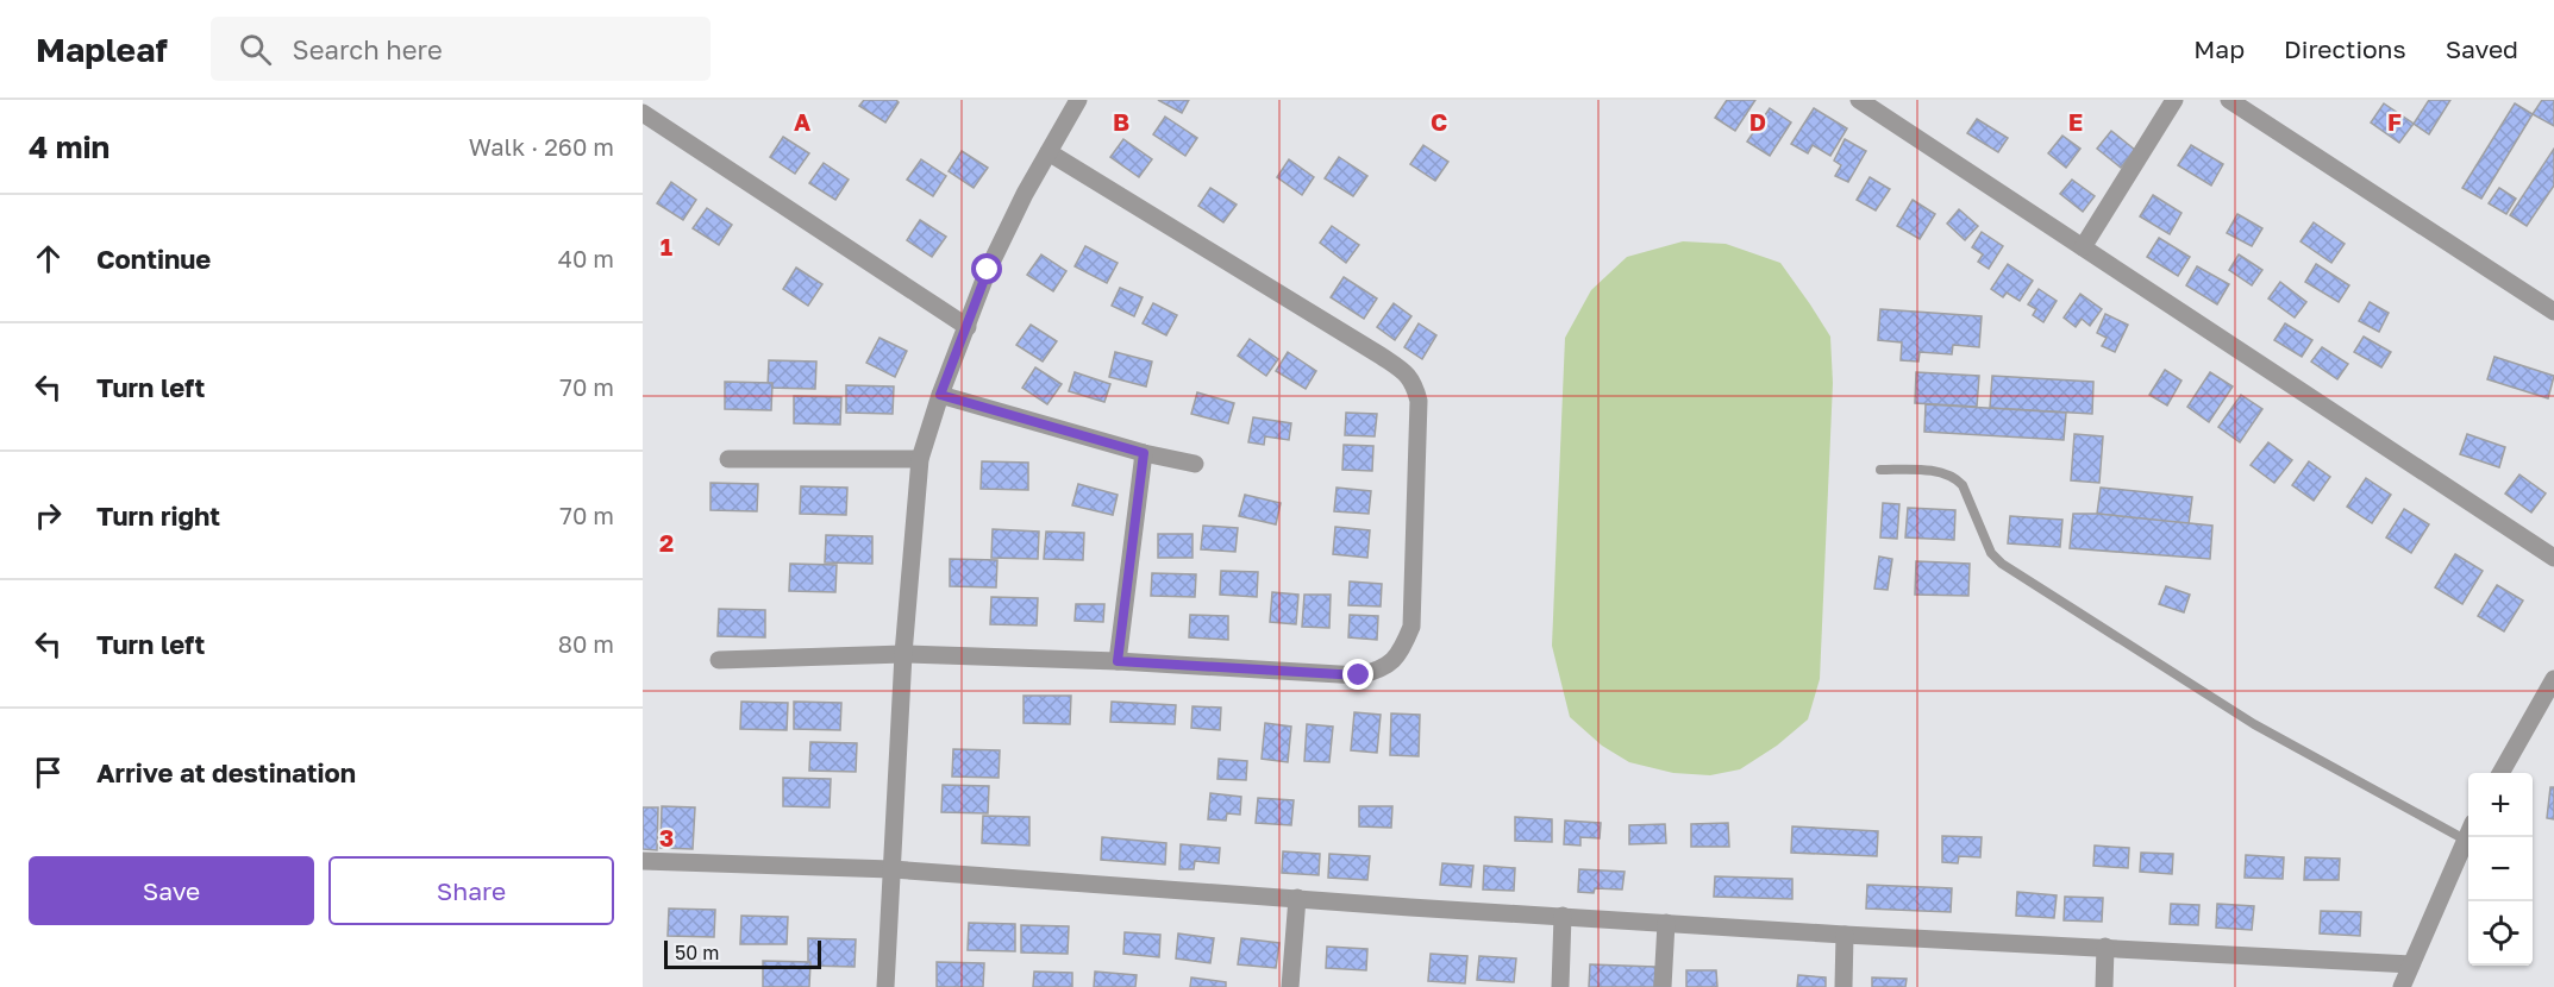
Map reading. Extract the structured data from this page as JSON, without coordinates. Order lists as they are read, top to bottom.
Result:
{
  "scale_bar": "50 m",
  "page": {
    "header": "Mapleaf",
    "search": "Search here",
    "nav": ["Map", "Directions", "Saved"],
    "heading": ["4 min", "Walk · 260 m"],
    "list": [
      ["Continue", "40 m"],
      ["Turn left", "70 m"],
      ["Turn right", "70 m"],
      ["Turn left", "80 m"],
      "Arrive at destination"
    ],
    "map_buttons": ["+", "−"],
    "buttons": ["Save", "Share"],
    "scale": "50 m"
  },
  "grid": {
    "columns": [
      "A",
      "B",
      "C",
      "D",
      "E",
      "F"
    ],
    "rows": ["1", "2", "3"]
  }
}
